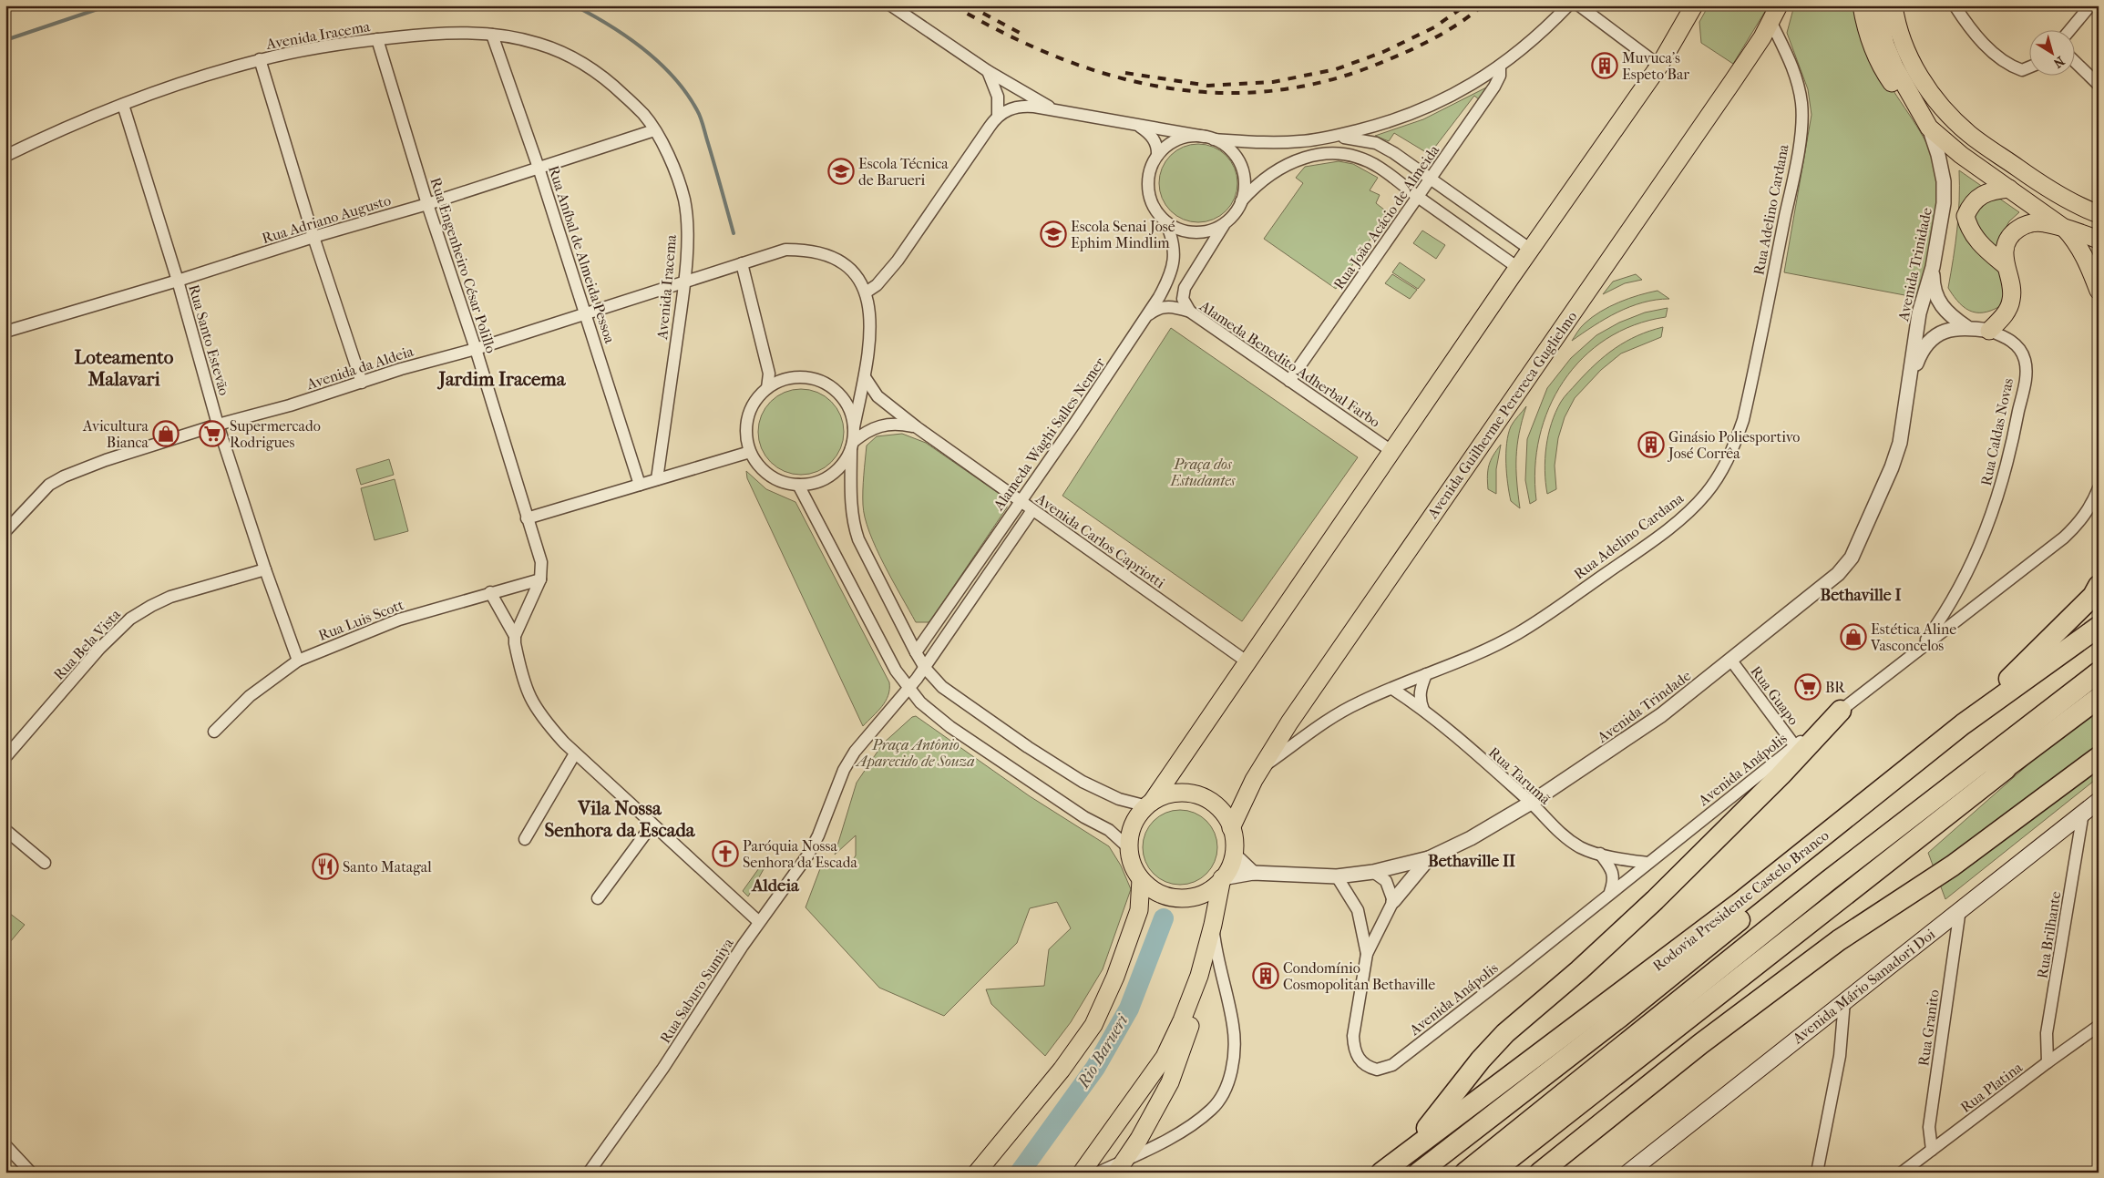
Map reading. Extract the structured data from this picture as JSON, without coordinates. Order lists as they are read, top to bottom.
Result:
{
  "streets": {
    "highway": ["Rodovia Presidente Castelo Branco"],
    "main road": ["Avenida Guilherme Perereca Guglielmo", "Avenida Mário Sanadori Doi"],
    "street": [
      "Avenida Iracema",
      "Rua Adelino Cardana",
      "Rua João Acácio de Almeida",
      "Rua Adriano Augusto",
      "Rua Aníbal de Almeida Pessoa",
      "Avenida Trinidade",
      "Rua Engenheiro César Polillo",
      "Rua Santo Estevão",
      "Alameda Benedito Adherbal Farbo",
      "Avenida da Aldeia",
      "Rua Caldas Novas",
      "Alameda Waghi Salles Nemer",
      "Avenida Carlos Capriotti",
      "Rua Luis Scott",
      "Rua Bela Vista",
      "Rua Guapo",
      "Avenida Trindade",
      "Avenida Anápolis",
      "Rua Tarumã",
      "Rua Brilhante",
      "Rua Saburo Sumiya",
      "Rua Granito",
      "Rua Platina"
    ]
  },
  "crossings": [
    ["Avenida Iracema", "Rua Adriano Augusto"],
    ["Avenida Iracema", "Rua Aníbal de Almeida Pessoa"],
    ["Avenida Iracema", "Rua Engenheiro César Polillo"],
    ["Avenida Iracema", "Rua Santo Estevão"],
    ["Avenida Iracema", "Avenida da Aldeia"],
    ["Rua Adelino Cardana", "Avenida Guilherme Perereca Guglielmo"],
    ["Rua Adelino Cardana", "Rua Tarumã"],
    ["Rua João Acácio de Almeida", "Alameda Benedito Adherbal Farbo"],
    ["Rua Adriano Augusto", "Rua Aníbal de Almeida Pessoa"],
    ["Rua Adriano Augusto", "Rua Engenheiro César Polillo"],
    ["Rua Adriano Augusto", "Rua Santo Estevão"],
    ["Rua Aníbal de Almeida Pessoa", "Avenida da Aldeia"],
    ["Avenida Trinidade", "Rua Caldas Novas"],
    ["Avenida Trinidade", "Avenida Trindade"],
    ["Rua Engenheiro César Polillo", "Avenida da Aldeia"],
    ["Rua Engenheiro César Polillo", "Rua Luis Scott"],
    ["Rua Santo Estevão", "Avenida da Aldeia"],
    ["Rua Santo Estevão", "Rua Luis Scott"],
    ["Rua Santo Estevão", "Rua Bela Vista"],
    ["Alameda Benedito Adherbal Farbo", "Alameda Waghi Salles Nemer"],
    ["Avenida Guilherme Perereca Guglielmo", "Avenida Trindade"],
    ["Rua Caldas Novas", "Avenida Trindade"],
    ["Rua Caldas Novas", "Avenida Anápolis"],
    ["Alameda Waghi Salles Nemer", "Avenida Carlos Capriotti"],
    ["Alameda Waghi Salles Nemer", "Rua Saburo Sumiya"],
    ["Rua Guapo", "Avenida Trindade"],
    ["Rua Guapo", "Avenida Anápolis"],
    ["Avenida Trindade", "Rua Tarumã"],
    ["Avenida Anápolis", "Rua Tarumã"],
    ["Rua Brilhante", "Avenida Mário Sanadori Doi"],
    ["Rua Brilhante", "Rua Platina"],
    ["Avenida Mário Sanadori Doi", "Rua Granito"],
    ["Rua Granito", "Rua Platina"]
  ],
  "districts": [
    "Loteamento Malavari",
    "Jardim Iracema",
    "Bethaville I",
    "Vila Nossa Senhora da Escada",
    "Bethaville II",
    "Aldeia"
  ],
  "water": ["Rio Barueri"],
  "parks": ["Praça dos Estudantes", "Praça Antônio Aparecido de Souza"],
  "places": {
    "building": ["Muvuca's Espeto Bar", "Ginásio Poliesportivo José Corrêa", "Condomínio Cosmopolitan Bethaville"],
    "school or university": ["Escola Técnica de Barueri", "Escola Senai José Ephim Mindlim"],
    "shop": ["Avicultura Bianca", "Estética Aline Vasconcelos"],
    "supermarket": ["Supermercado Rodrigues", "BR"],
    "church": ["Paróquia Nossa Senhora da Escada"],
    "restaurant": ["Santo Matagal"]
  },
  "north": "bottom right"
}
